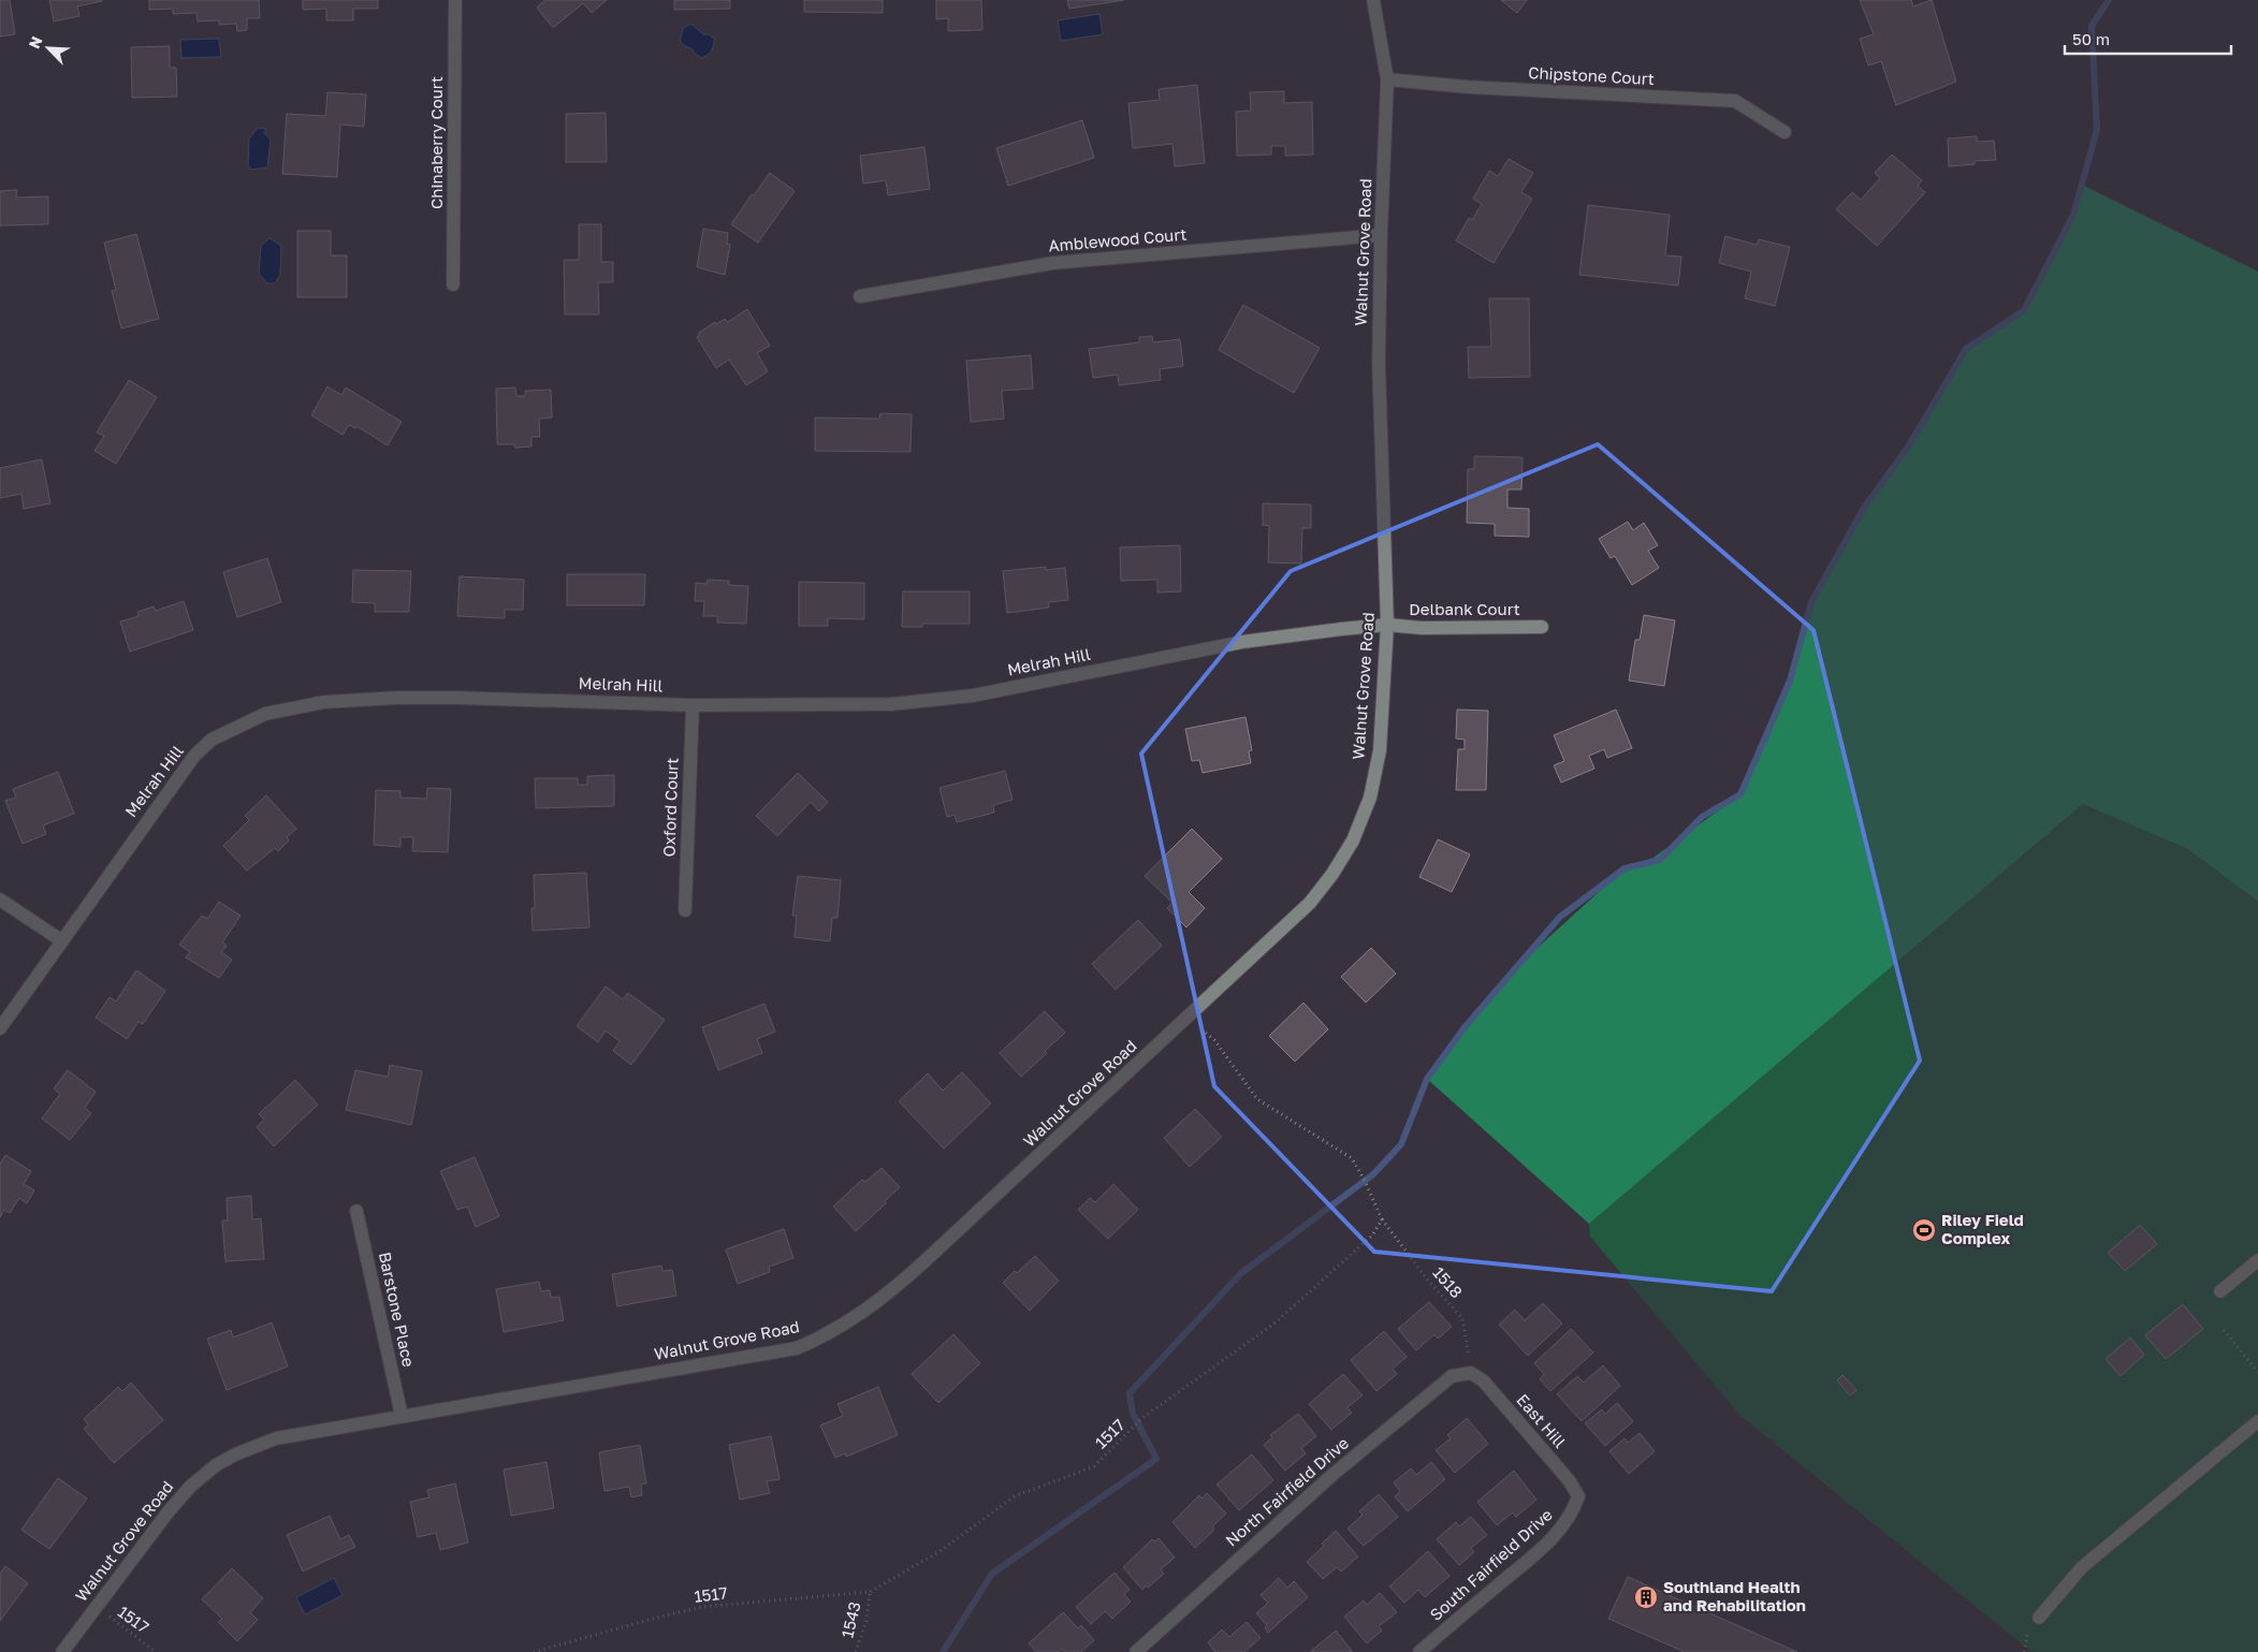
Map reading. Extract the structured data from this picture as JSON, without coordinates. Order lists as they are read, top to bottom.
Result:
{
  "streets": {
    "street": [
      "Chipstone Court",
      "Chinaberry Court",
      "Amblewood Court",
      "Walnut Grove Road",
      "Delbank Court",
      "Melrah Hill",
      "Oxford Court",
      "Barstone Place",
      "East Hill",
      "North Fairfield Drive",
      "South Fairfield Drive"
    ],
    "path": ["1518", "1517", "1543"]
  },
  "crossings": [
    ["Chipstone Court", "Walnut Grove Road"],
    ["Amblewood Court", "Walnut Grove Road"],
    ["Walnut Grove Road", "Delbank Court"],
    ["Walnut Grove Road", "Melrah Hill"],
    ["Walnut Grove Road", "Barstone Place"],
    ["Walnut Grove Road", "1517"],
    ["Delbank Court", "Melrah Hill"],
    ["Melrah Hill", "Oxford Court"],
    ["1518", "East Hill"],
    ["1518", "1517"],
    ["1518", "North Fairfield Drive"],
    ["East Hill", "North Fairfield Drive"],
    ["East Hill", "South Fairfield Drive"],
    ["1517", "1543"]
  ],
  "places": {
    "sports": ["Riley Field Complex"],
    "building": ["Southland Health and Rehabilitation"]
  },
  "scale_bar": "50 m",
  "north": "top left"
}
